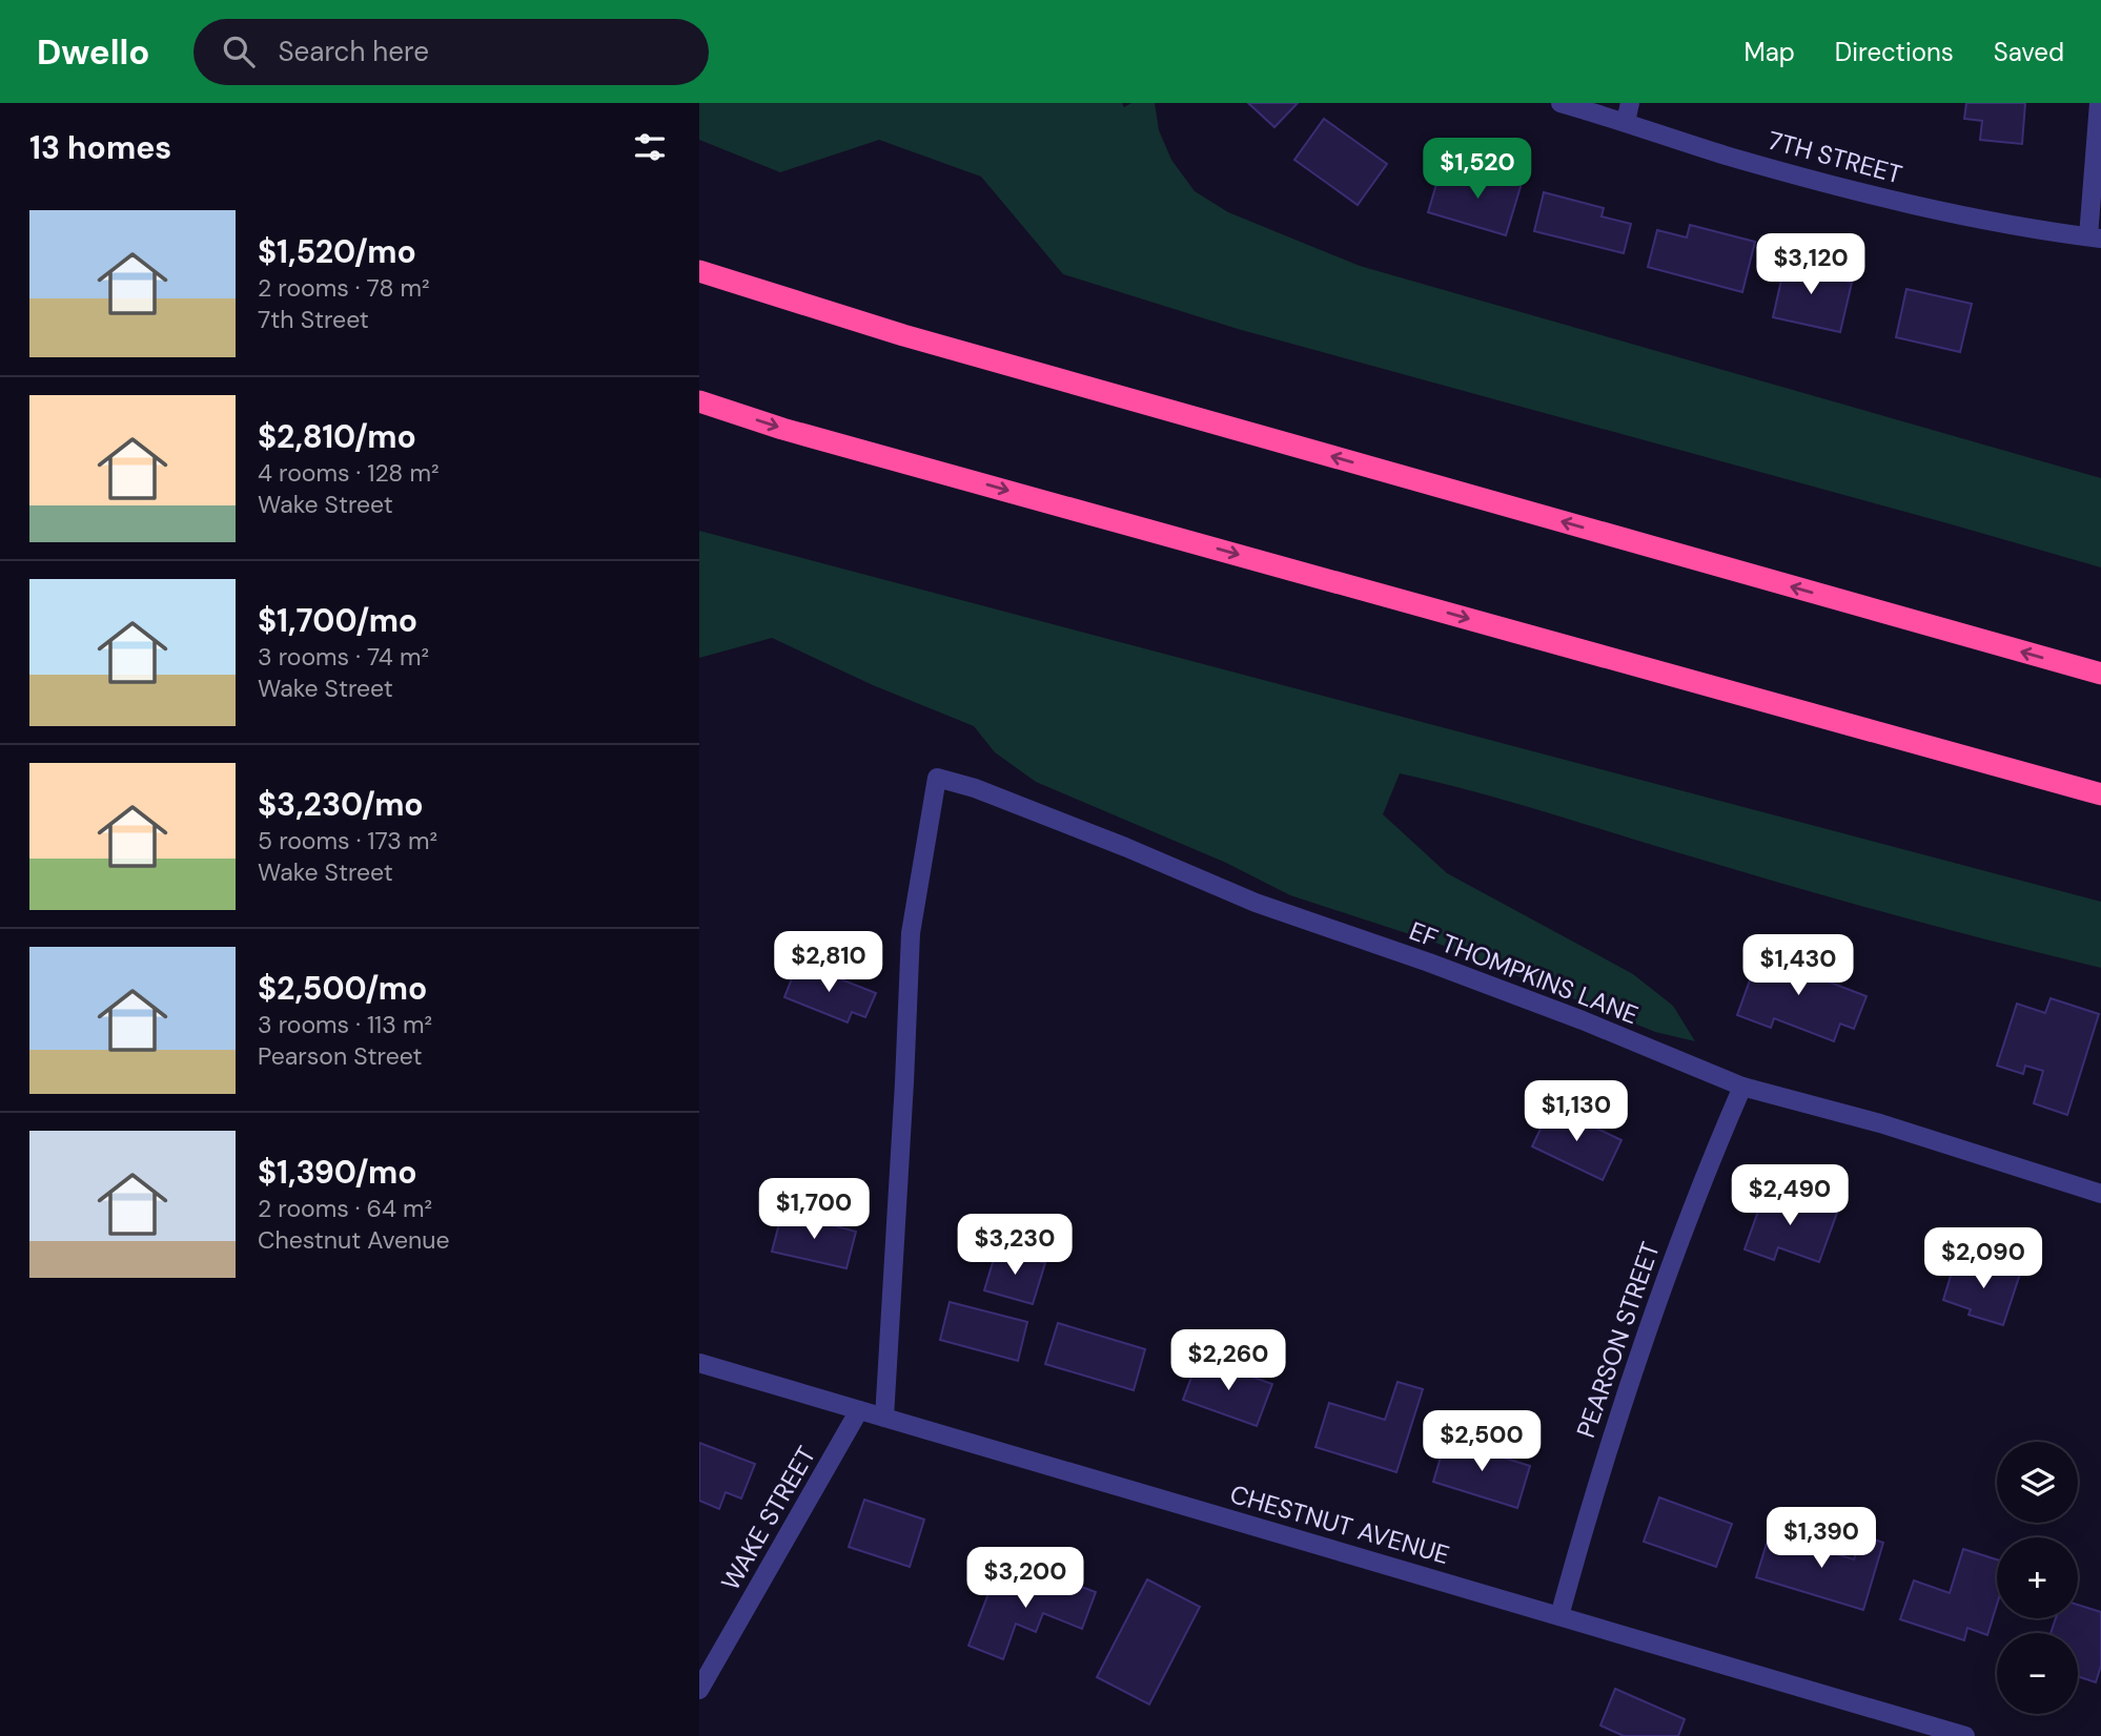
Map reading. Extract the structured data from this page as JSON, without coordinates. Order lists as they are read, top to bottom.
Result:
{
  "streets": {
    "street": [
      "7TH STREET",
      "EF THOMPKINS LANE",
      "PEARSON STREET",
      "WAKE STREET",
      "CHESTNUT AVENUE"
    ]
  },
  "crossings": [
    ["EF THOMPKINS LANE", "PEARSON STREET"],
    ["EF THOMPKINS LANE", "CHESTNUT AVENUE"],
    ["PEARSON STREET", "CHESTNUT AVENUE"],
    ["WAKE STREET", "CHESTNUT AVENUE"]
  ],
  "page": {
    "header": "Dwello",
    "search": "Search here",
    "nav": ["Map", "Directions", "Saved"],
    "heading": "13 homes",
    "price": [
      "$1,520",
      "$3,120",
      "$2,810",
      "$1,430",
      "$1,130",
      "$2,490",
      "$1,700",
      "$3,230",
      "$2,090",
      "$2,260",
      "$2,500",
      "$1,390",
      "$3,200"
    ],
    "list": [
      {
        "name": "$1,520/mo",
        "note": "2 rooms · 78 m² · 7th Street"
      },
      {
        "name": "$2,810/mo",
        "note": "4 rooms · 128 m² · Wake Street"
      },
      {
        "name": "$1,700/mo",
        "note": "3 rooms · 74 m² · Wake Street"
      },
      {
        "name": "$3,230/mo",
        "note": "5 rooms · 173 m² · Wake Street"
      },
      {
        "name": "$2,500/mo",
        "note": "3 rooms · 113 m² · Pearson Street"
      },
      {
        "name": "$1,390/mo",
        "note": "2 rooms · 64 m² · Chestnut Avenue"
      }
    ],
    "map_buttons": ["+", "−"]
  }
}
